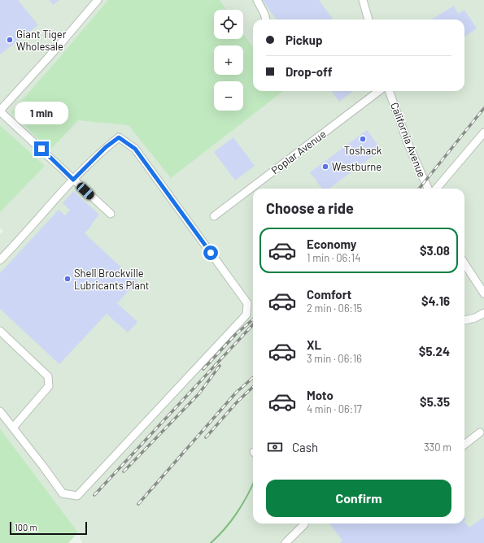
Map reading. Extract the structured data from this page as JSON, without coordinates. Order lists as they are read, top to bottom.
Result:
{
  "streets": {
    "street": ["California Avenue", "Poplar Avenue"]
  },
  "places": [
    "Giant Tiger Wholesale",
    "Toshack",
    "Westburne",
    "Shell Brockville Lubricants Plant"
  ],
  "scale_bar": "100 m",
  "page": {
    "map_buttons": ["+", "−"],
    "banner": ["Pickup", "Drop-off"],
    "bubble": "1 min",
    "heading": "Choose a ride",
    "list": [
      {
        "name": "Economy",
        "note": "1 min · 06:14",
        "value": "$3.08"
      },
      {
        "name": "Comfort",
        "note": "2 min · 06:15",
        "value": "$4.16"
      },
      {
        "name": "XL",
        "note": "3 min · 06:16",
        "value": "$5.24"
      },
      {
        "name": "Moto",
        "note": "4 min · 06:17",
        "value": "$5.35"
      }
    ],
    "pay": ["Cash", "330 m"],
    "buttons": "Confirm",
    "scale": "100 m"
  }
}
